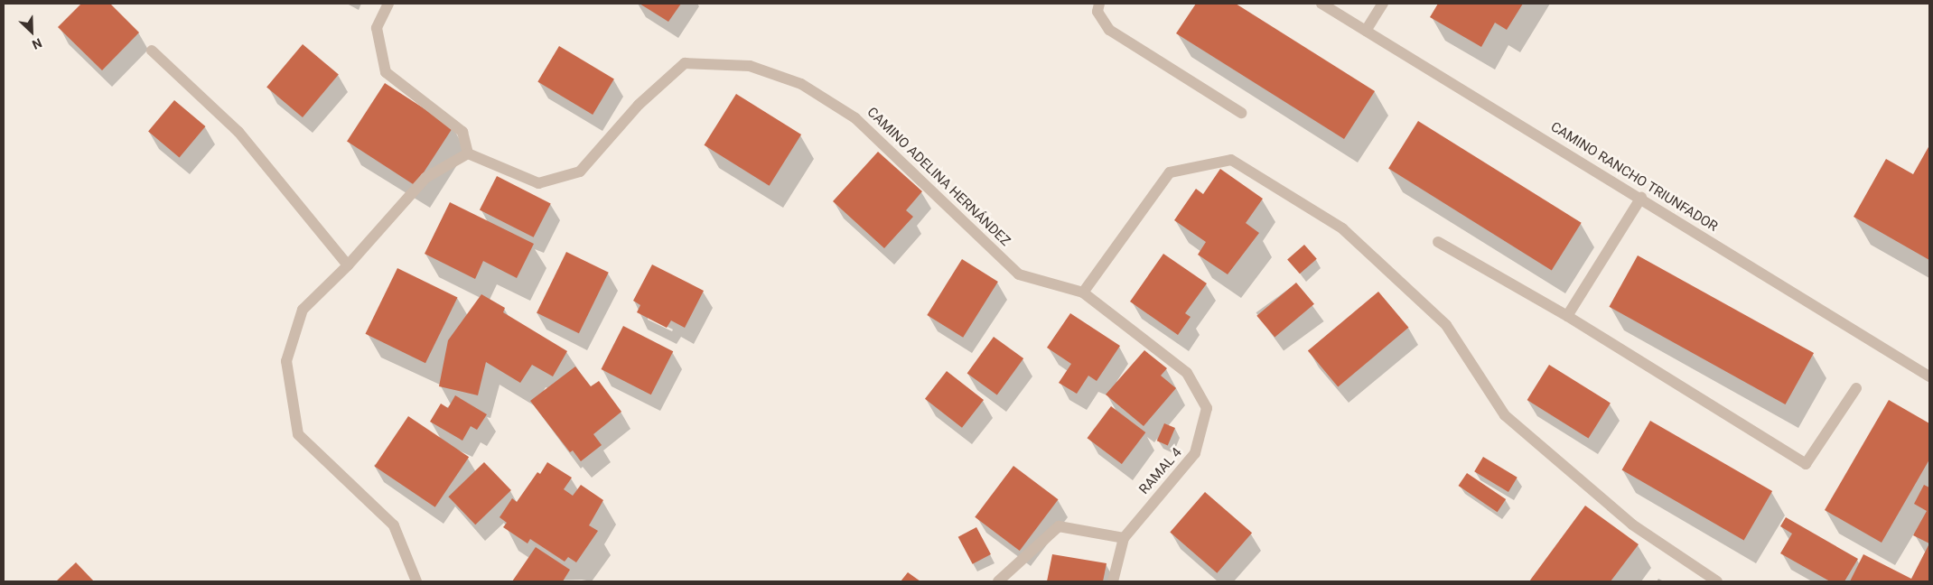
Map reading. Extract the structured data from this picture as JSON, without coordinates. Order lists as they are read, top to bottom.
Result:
{
  "streets": {
    "street": ["CAMINO ADELINA HERNÁNDEZ", "CAMINO RANCHO TRIUNFADOR", "RAMAL 4"]
  },
  "crossings": [
    ["CAMINO ADELINA HERNÁNDEZ", "RAMAL 4"]
  ],
  "north": "bottom right"
}
